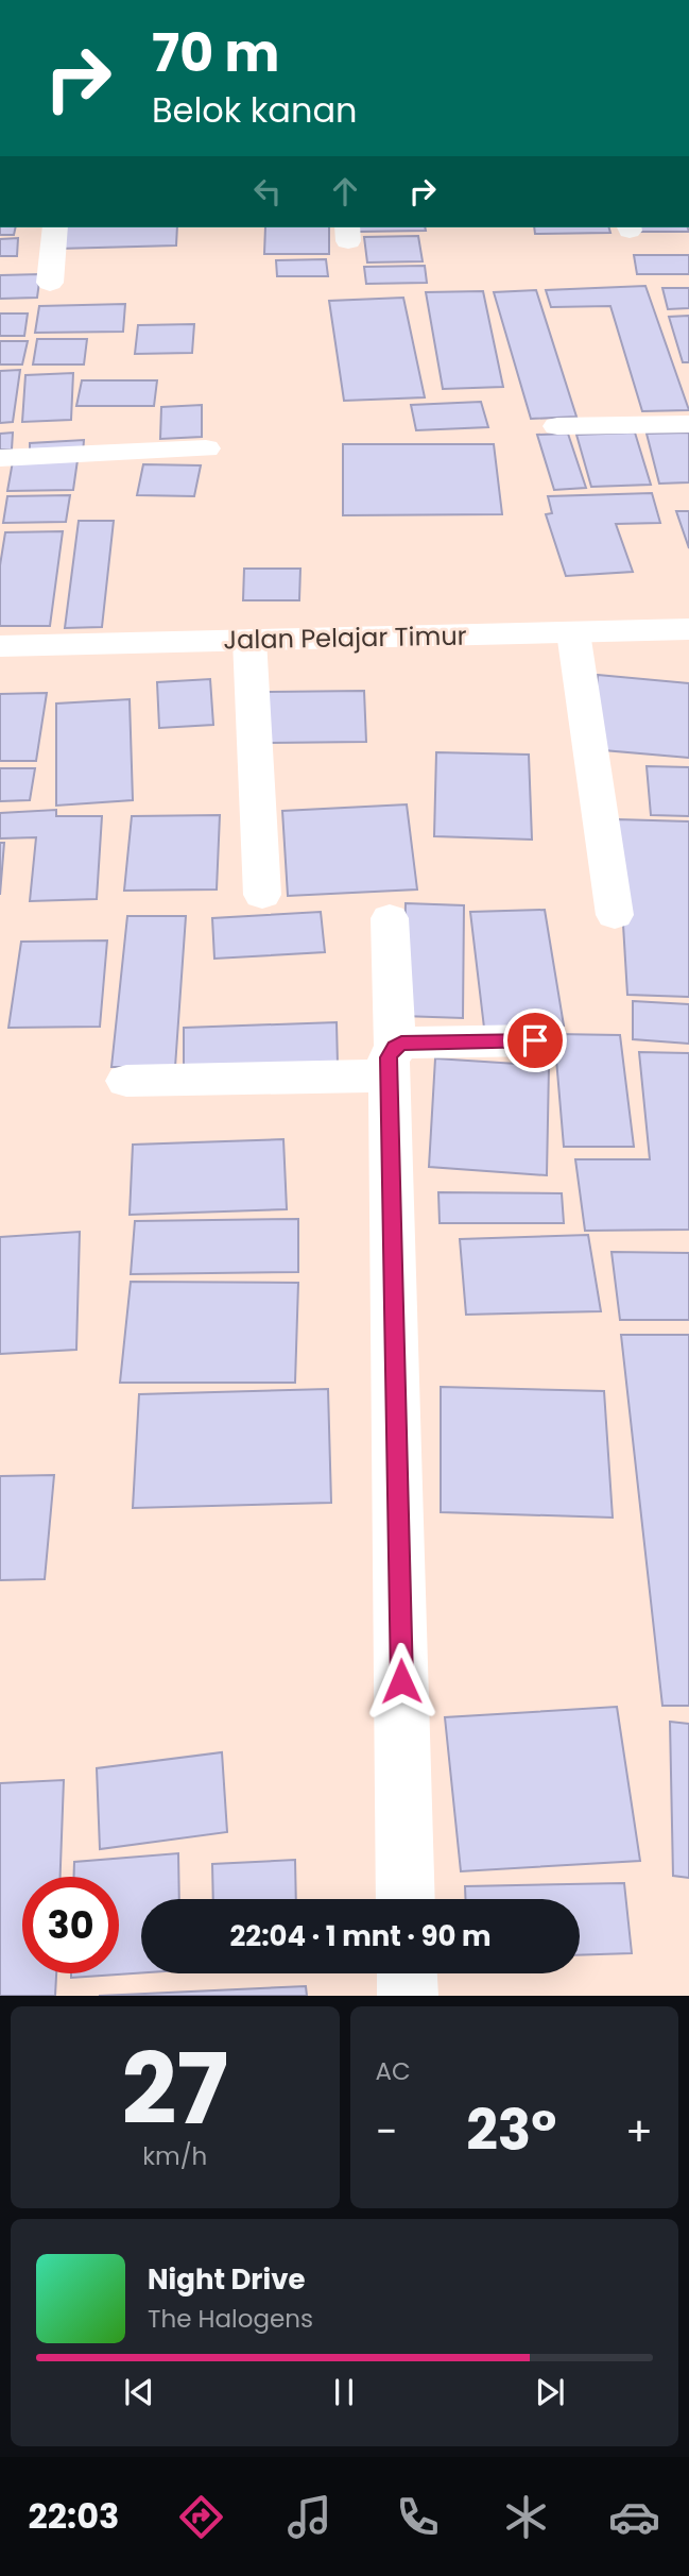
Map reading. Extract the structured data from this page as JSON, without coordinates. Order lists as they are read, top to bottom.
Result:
{
  "streets": {
    "street": ["Jalan Pelajar Timur"]
  },
  "page": {
    "turn": ["70 m", "Belok kanan"],
    "limit": "30",
    "trip": "22:04 · 1 mnt · 90 m",
    "tile": [
      ["27", "km/h"],
      "AC"
    ],
    "heat": ["−", "23°", "+"],
    "song": ["Night Drive", "The Halogens"],
    "tabs": "22:03"
  }
}
